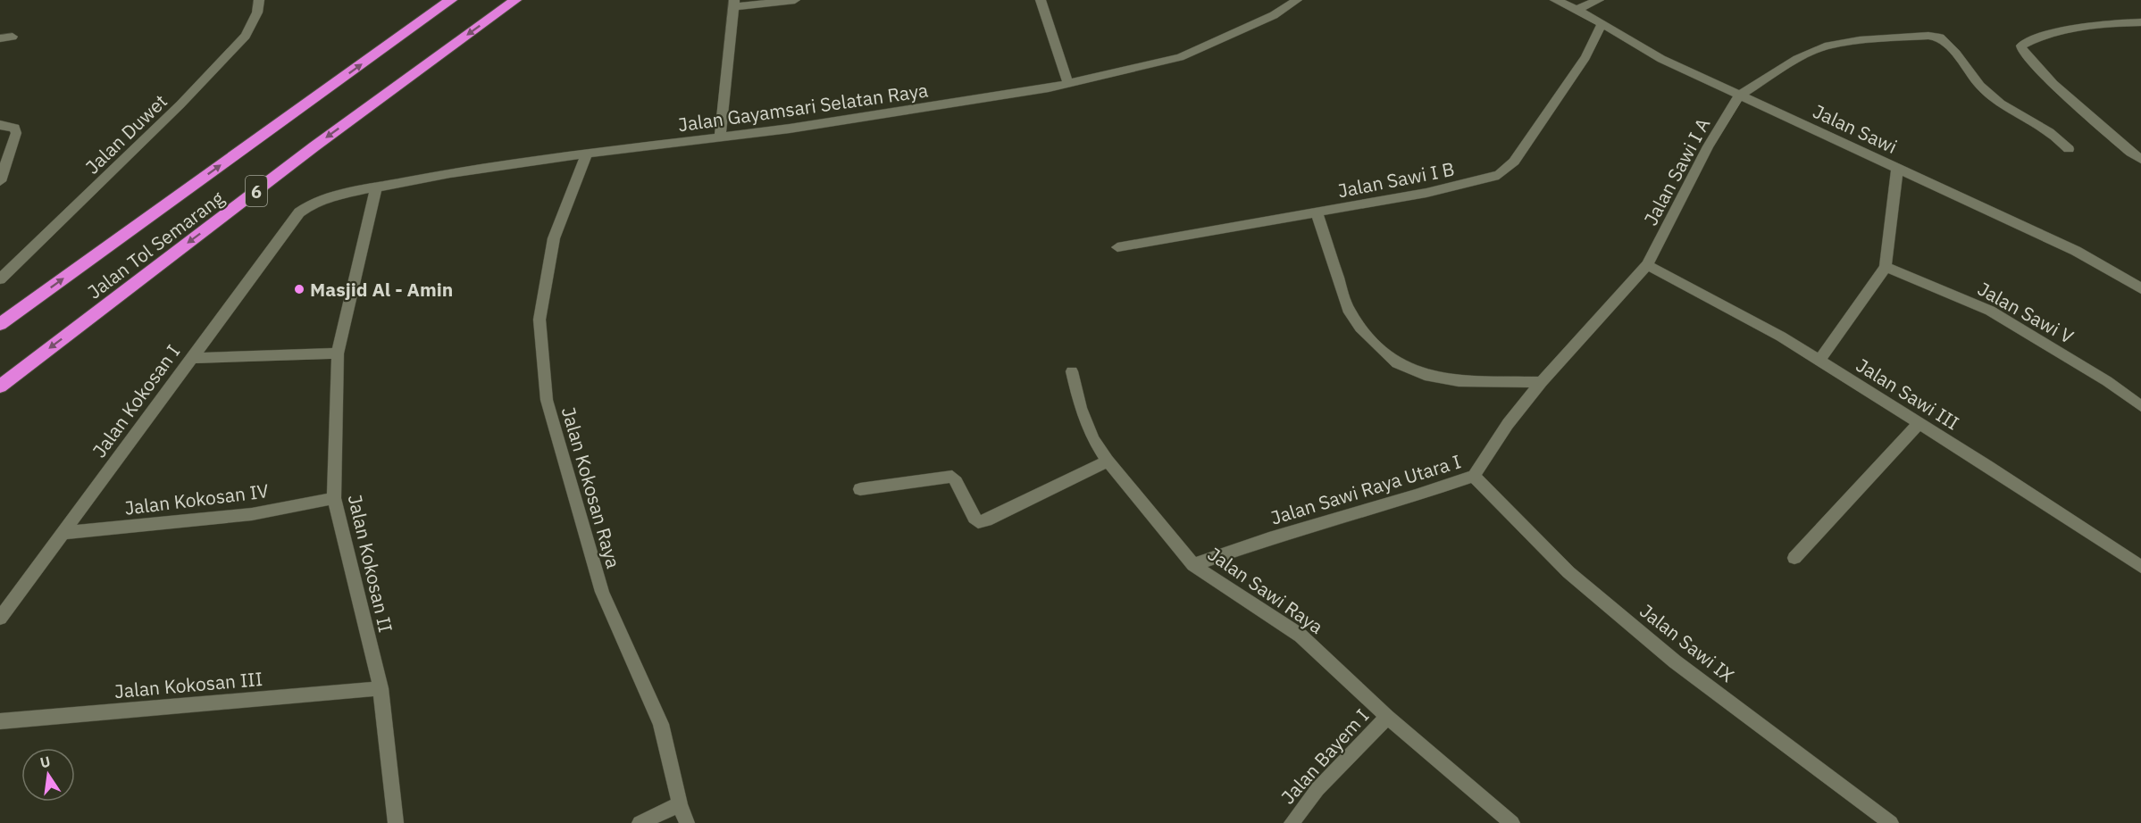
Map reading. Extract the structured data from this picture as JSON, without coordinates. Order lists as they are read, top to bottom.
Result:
{
  "streets": {
    "highway": ["6", "Jalan Tol Semarang"],
    "street": [
      "Jalan Gayamsari Selatan Raya",
      "Jalan Sawi",
      "Jalan Duwet",
      "Jalan Sawi I A",
      "Jalan Sawi I B",
      "Jalan Sawi V",
      "Jalan Sawi III",
      "Jalan Kokosan I",
      "Jalan Kokosan Raya",
      "Jalan Sawi Raya Utara I",
      "Jalan Kokosan IV",
      "Jalan Kokosan II",
      "Jalan Sawi Raya",
      "Jalan Sawi IX",
      "Jalan Kokosan III",
      "Jalan Bayem I"
    ]
  },
  "crossings": [
    ["Jalan Gayamsari Selatan Raya", "Jalan Kokosan I"],
    ["Jalan Gayamsari Selatan Raya", "Jalan Kokosan Raya"],
    ["Jalan Gayamsari Selatan Raya", "Jalan Kokosan II"],
    ["Jalan Sawi", "Jalan Sawi I A"],
    ["Jalan Sawi", "Jalan Sawi I B"],
    ["Jalan Sawi I A", "Jalan Sawi III"],
    ["Jalan Sawi I A", "Jalan Sawi Raya Utara I"],
    ["Jalan Sawi III", "Jalan Sawi Raya Utara I"],
    ["Jalan Kokosan I", "Jalan Kokosan IV"],
    ["Jalan Sawi Raya Utara I", "Jalan Sawi Raya"],
    ["Jalan Sawi Raya Utara I", "Jalan Sawi IX"],
    ["Jalan Kokosan IV", "Jalan Kokosan II"],
    ["Jalan Kokosan II", "Jalan Kokosan III"],
    ["Jalan Sawi Raya", "Jalan Bayem I"]
  ],
  "places": ["Masjid Al - Amin"],
  "north": "top"
}
